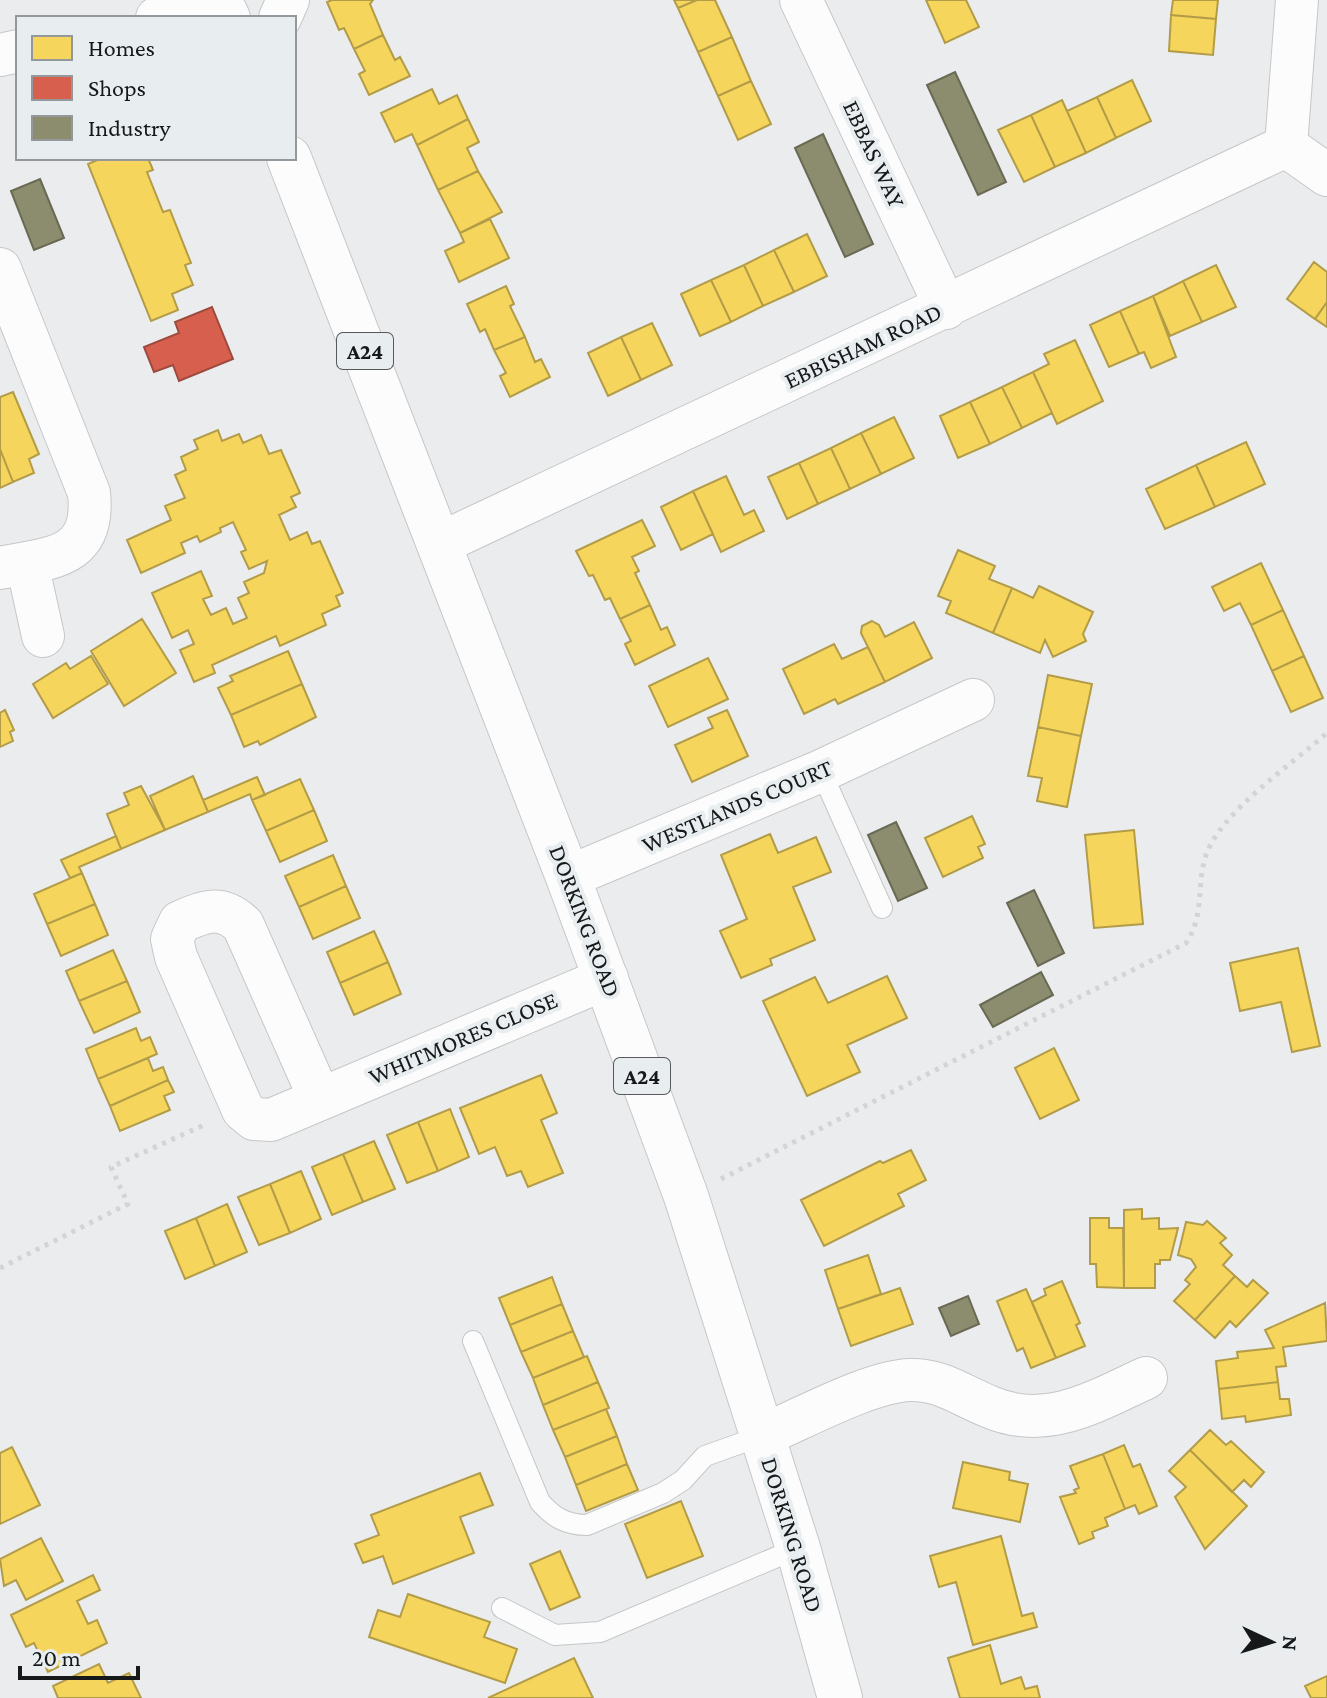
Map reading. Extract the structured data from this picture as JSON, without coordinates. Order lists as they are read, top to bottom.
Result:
{
  "streets": {
    "highway": ["A24", "DORKING ROAD"],
    "street": [
      "EBBAS WAY",
      "EBBISHAM ROAD",
      "WESTLANDS COURT",
      "WHITMORES CLOSE"
    ]
  },
  "crossings": [
    ["EBBAS WAY", "EBBISHAM ROAD"],
    ["EBBISHAM ROAD", "DORKING ROAD"],
    ["WESTLANDS COURT", "DORKING ROAD"],
    ["DORKING ROAD", "WHITMORES CLOSE"]
  ],
  "legend": ["Homes", "Shops", "Industry"],
  "scale_bar": "20 m",
  "north": "right"
}
